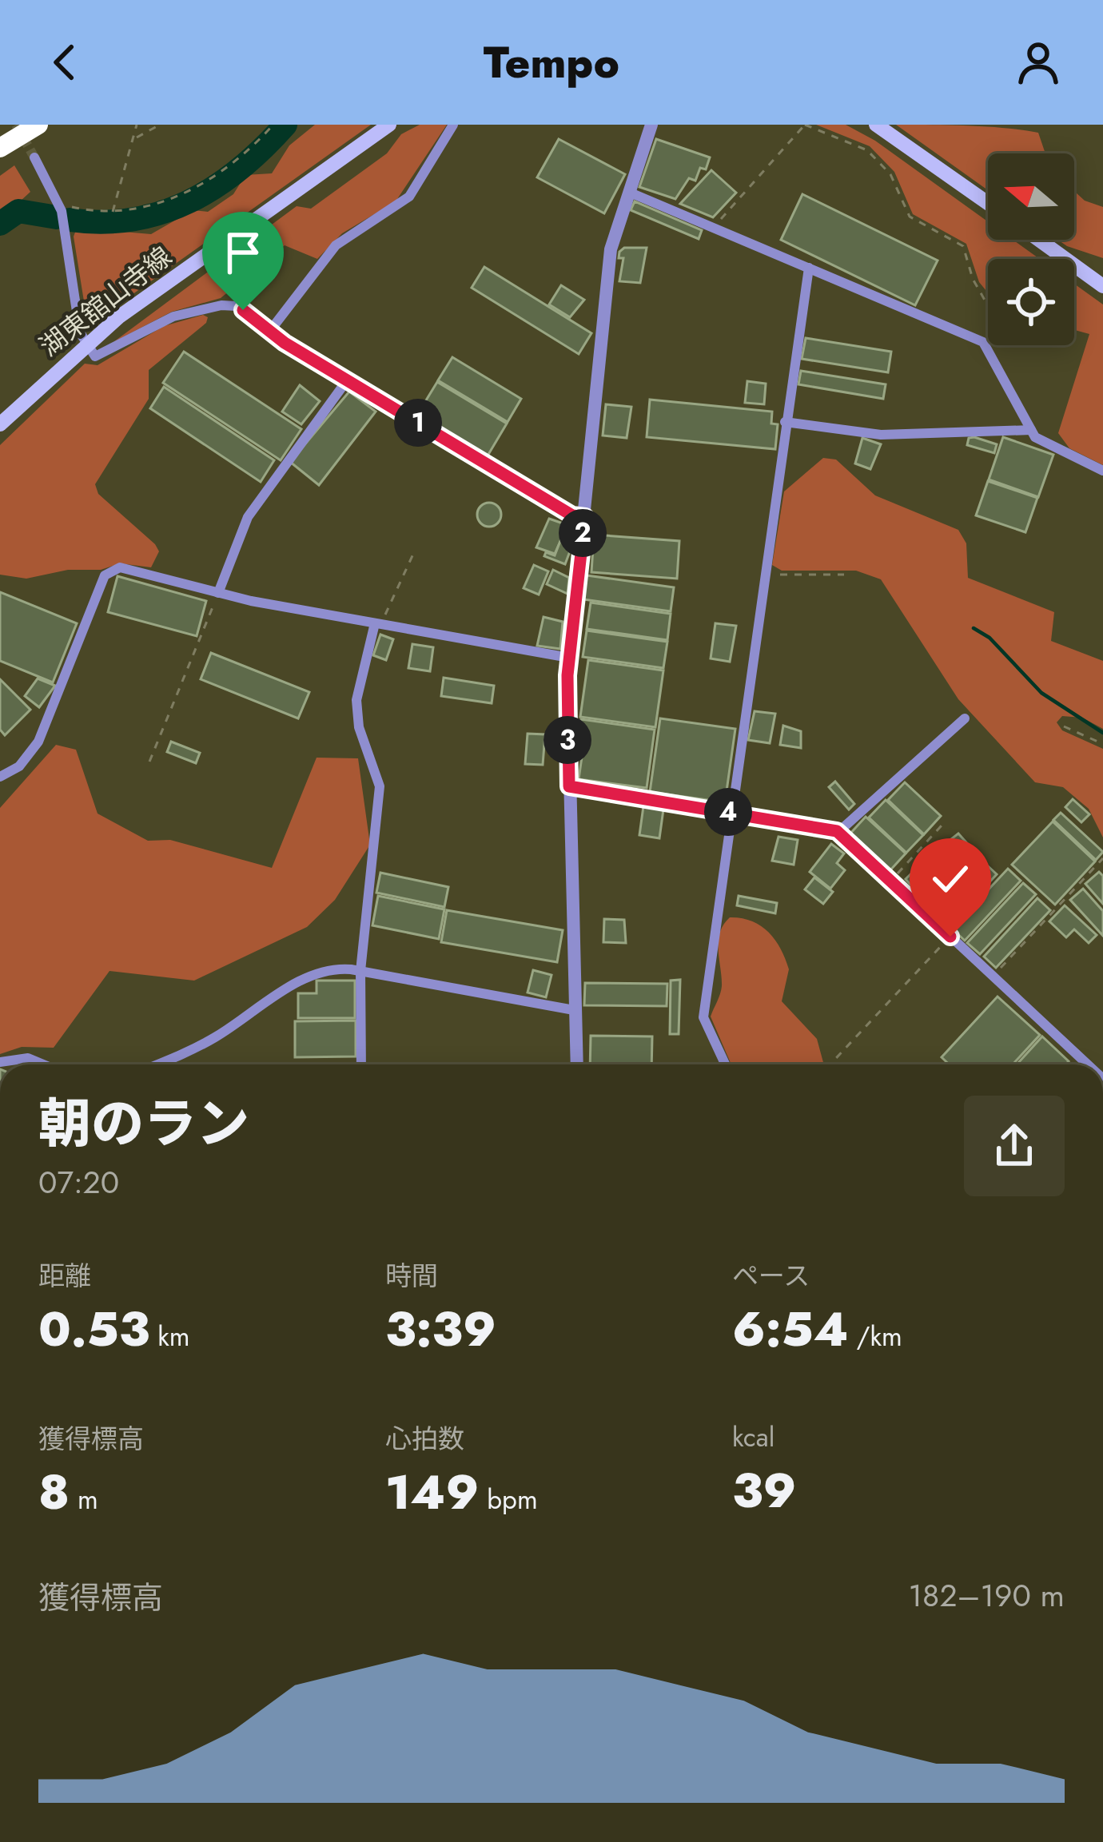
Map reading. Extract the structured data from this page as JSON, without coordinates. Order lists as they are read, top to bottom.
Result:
{
  "streets": {
    "main road": ["湖東舘山寺線"]
  },
  "north": "left",
  "page": {
    "header": "Tempo",
    "pins": [
      "1",
      "2",
      "3",
      "4"
    ],
    "heading": ["朝のラン", "07:20"],
    "stats": [
      ["距離", "0.53 km"],
      ["時間", "3:39"],
      ["ペース", "6:54 /km"],
      ["獲得標高", "8 m"],
      ["心拍数", "149 bpm"],
      ["kcal", "39"]
    ],
    "chart": ["獲得標高", "182–190 m"]
  }
}
